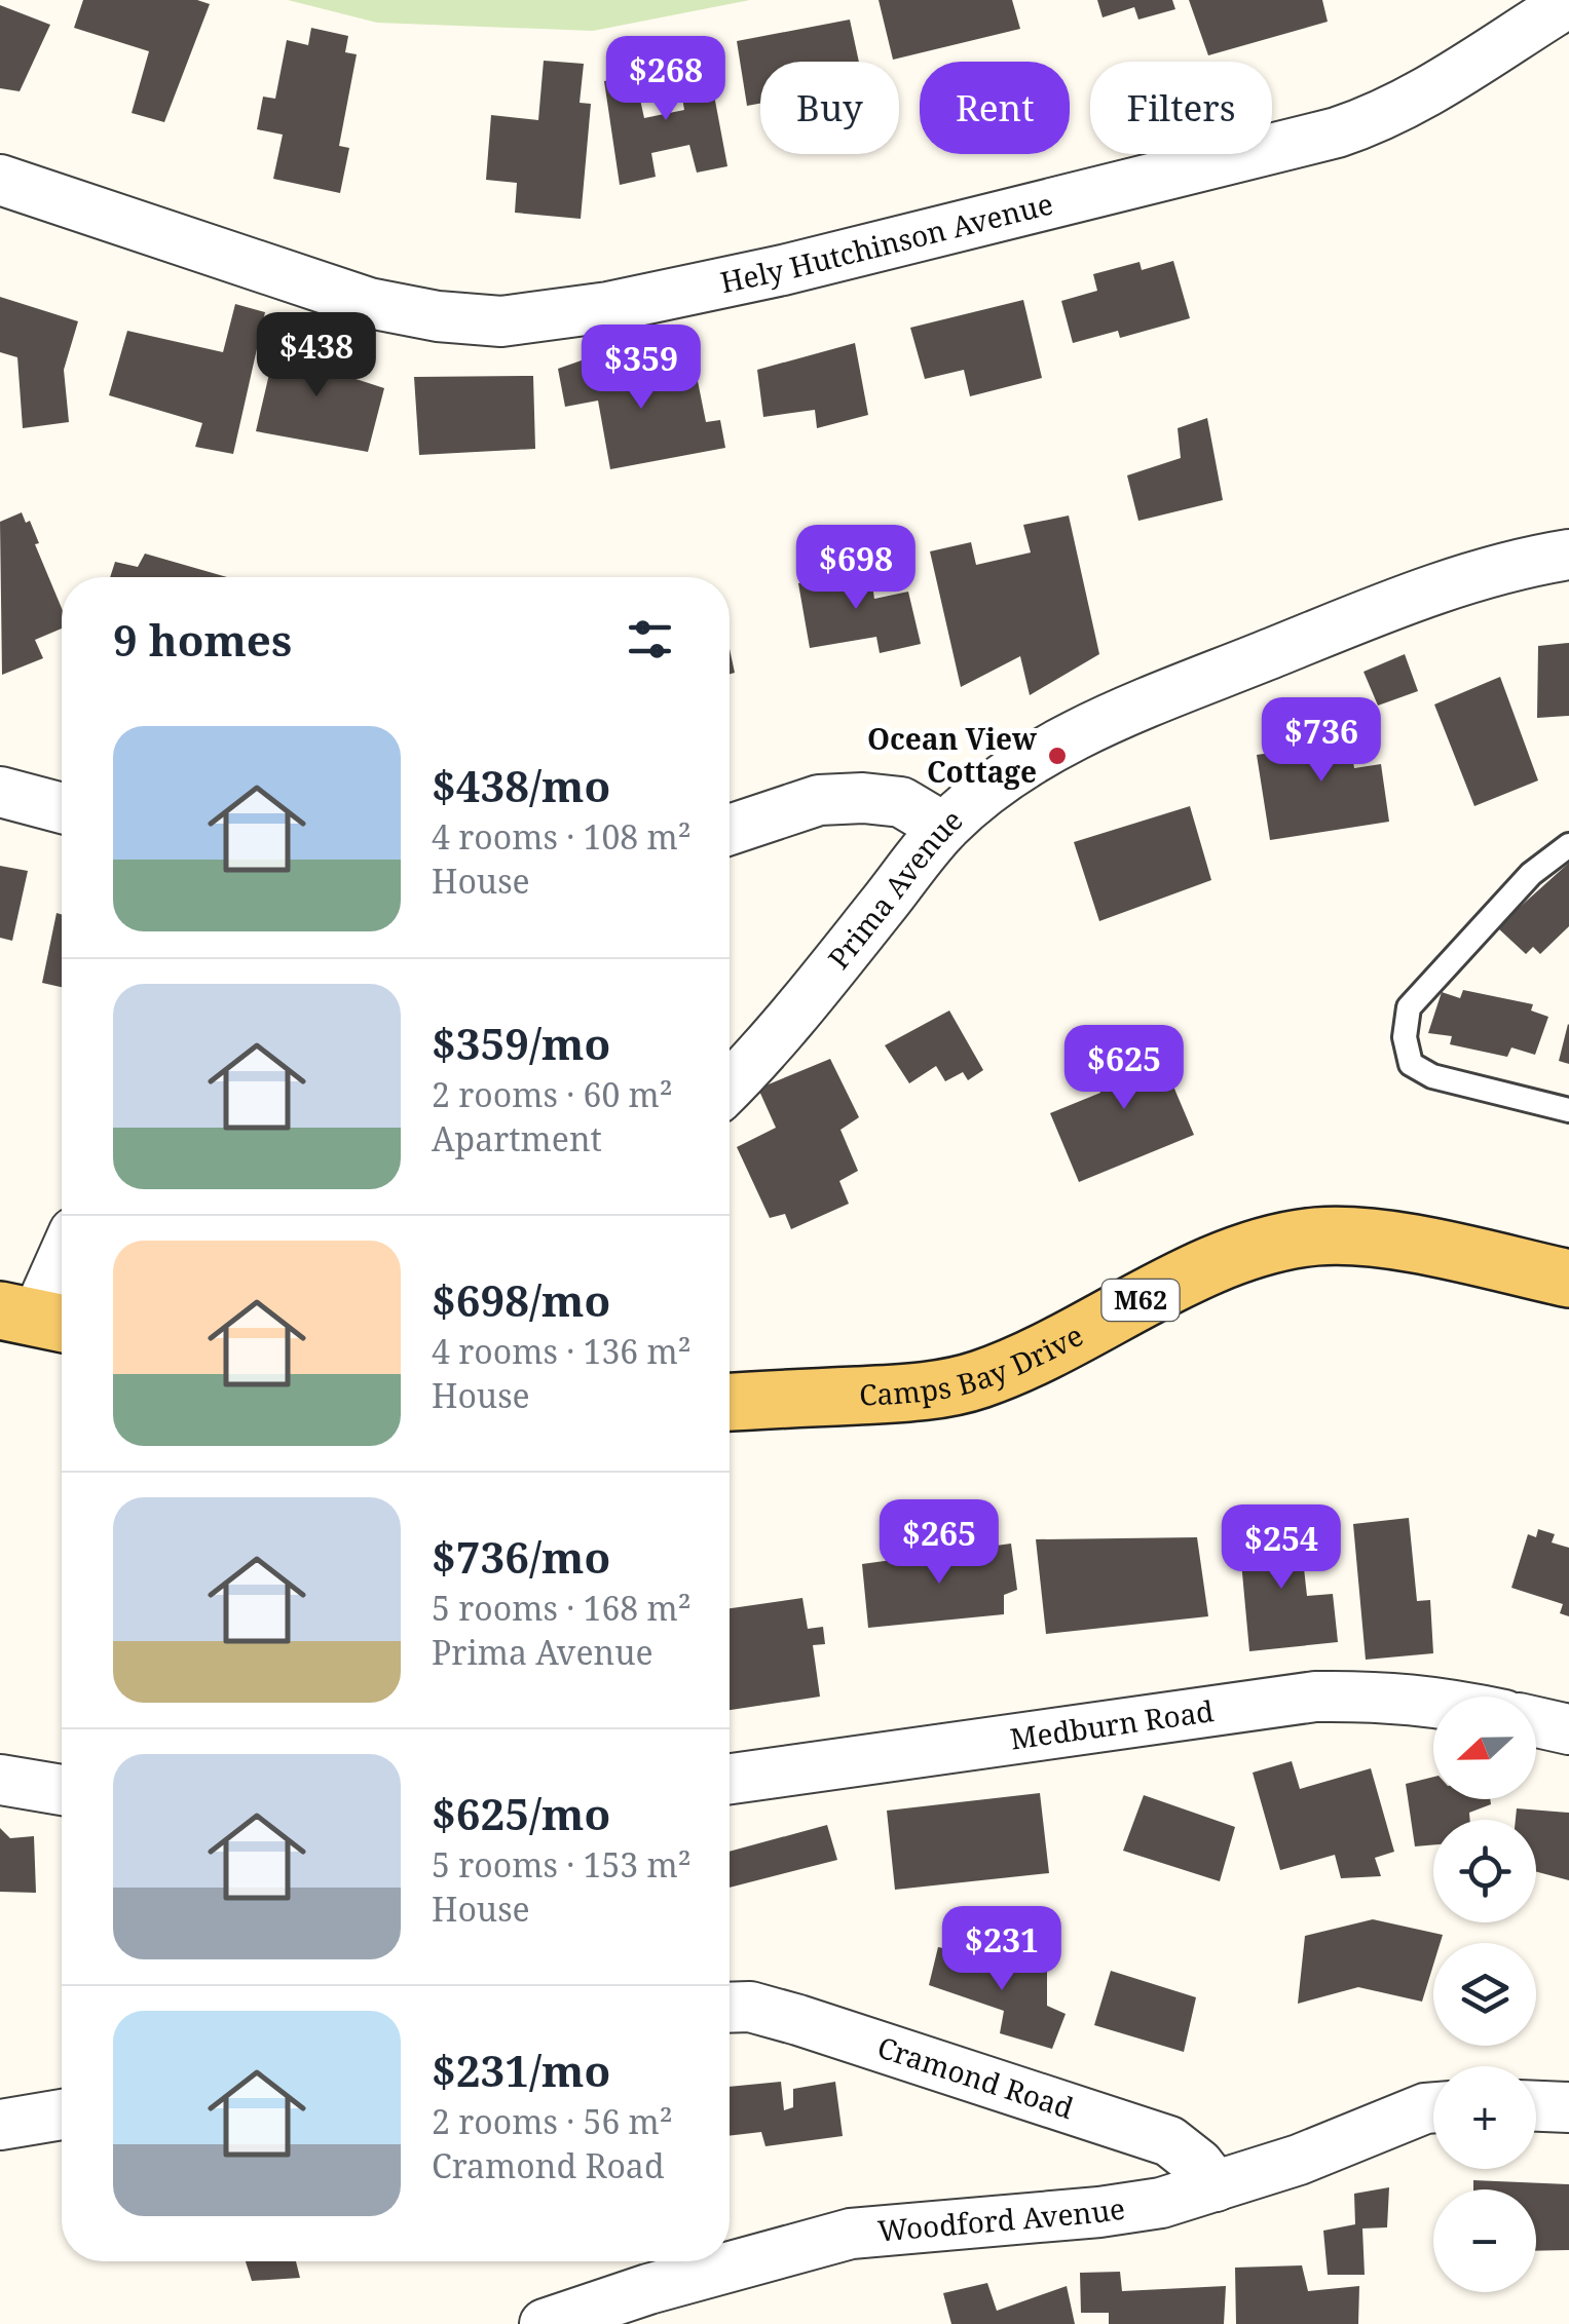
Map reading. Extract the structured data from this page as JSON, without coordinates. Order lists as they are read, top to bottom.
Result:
{
  "streets": {
    "main road": ["M62", "Camps Bay Drive"],
    "street": [
      "Hely Hutchinson Avenue",
      "Prima Avenue",
      "Medburn Road",
      "Cramond Road",
      "Woodford Avenue"
    ]
  },
  "crossings": [
    ["Cramond Road", "Woodford Avenue"]
  ],
  "places": ["Ocean View Cottage"],
  "north": "left",
  "page": {
    "price": [
      "$268",
      "$438",
      "$359",
      "$698",
      "$736",
      "$625",
      "$265",
      "$254",
      "$231"
    ],
    "chip": ["Buy", "Rent", "Filters"],
    "heading": "9 homes",
    "list": [
      {
        "name": "$438/mo",
        "note": "4 rooms · 108 m² · House"
      },
      {
        "name": "$359/mo",
        "note": "2 rooms · 60 m² · Apartment"
      },
      {
        "name": "$698/mo",
        "note": "4 rooms · 136 m² · House"
      },
      {
        "name": "$736/mo",
        "note": "5 rooms · 168 m² · Prima Avenue"
      },
      {
        "name": "$625/mo",
        "note": "5 rooms · 153 m² · House"
      },
      {
        "name": "$231/mo",
        "note": "2 rooms · 56 m² · Cramond Road"
      }
    ],
    "map_buttons": ["+", "−"]
  }
}
